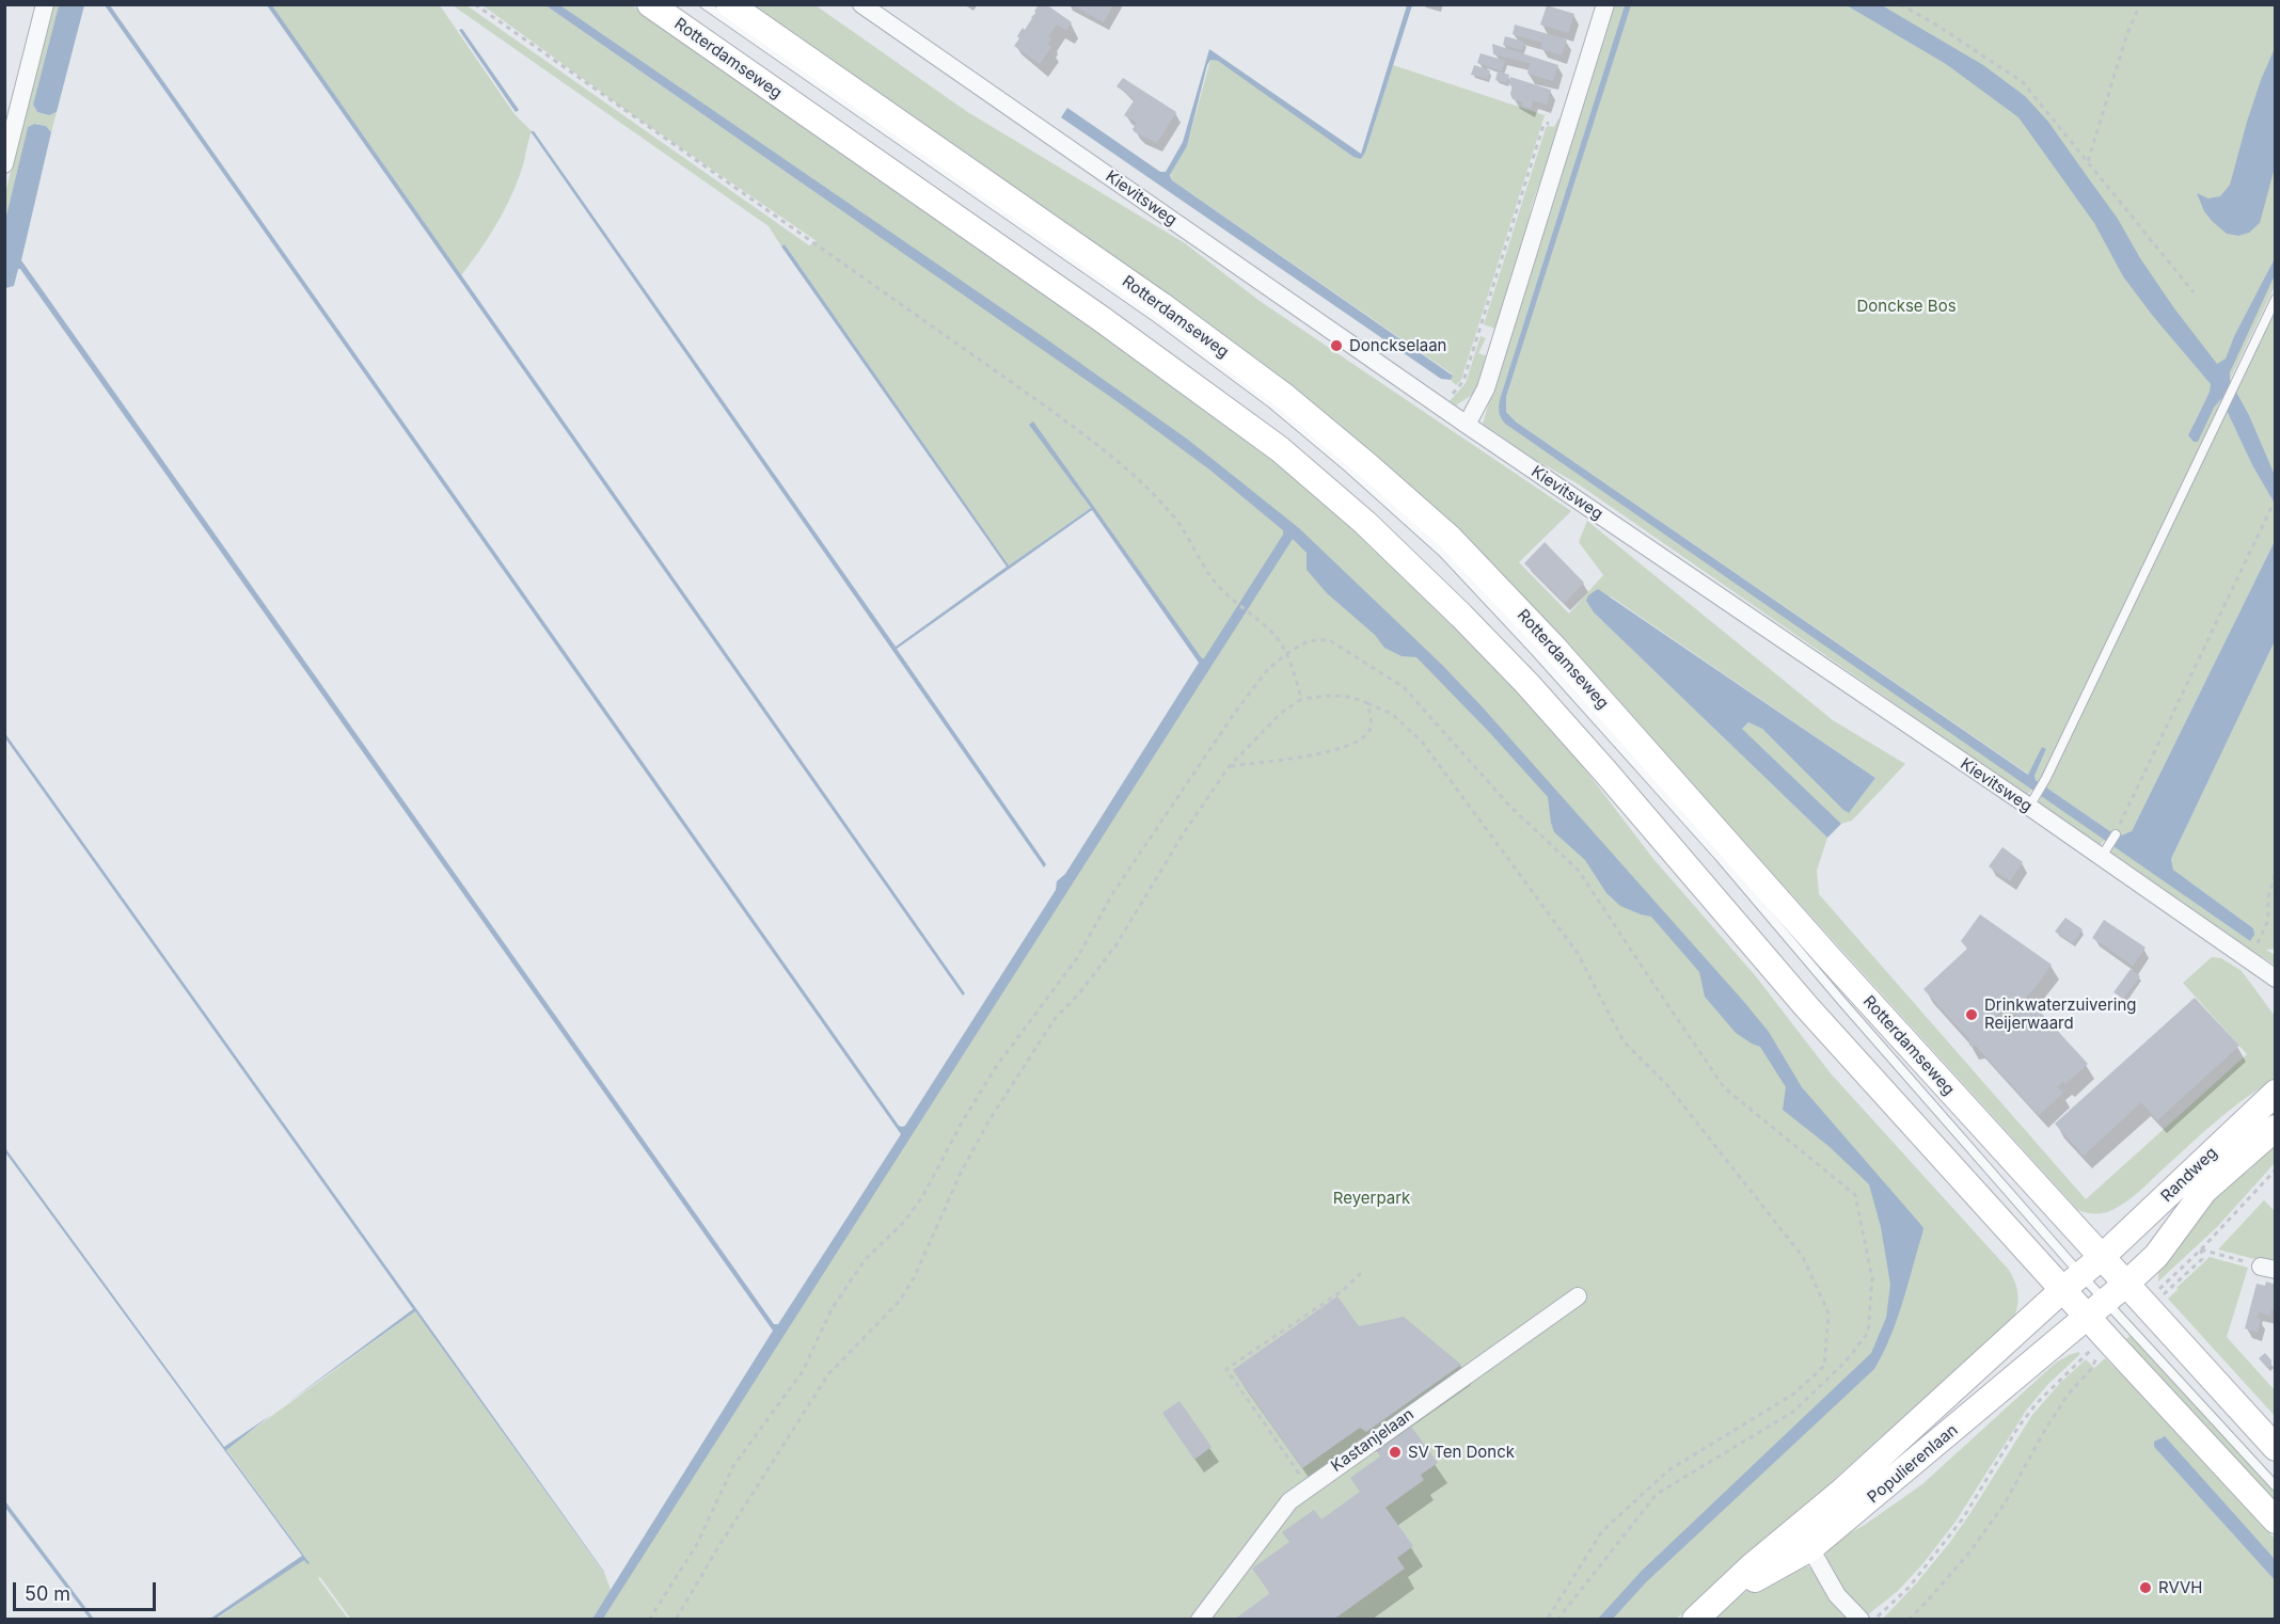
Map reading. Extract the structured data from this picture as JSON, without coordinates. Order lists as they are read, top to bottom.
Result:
{
  "streets": {
    "main road": ["Rotterdamseweg", "Randweg", "Populierenlaan"],
    "street": ["Kievitsweg", "Kastanjelaan"]
  },
  "crossings": [
    ["Rotterdamseweg", "Randweg"],
    ["Rotterdamseweg", "Populierenlaan"],
    ["Randweg", "Populierenlaan"]
  ],
  "parks": ["Donckse Bos", "Reyerpark"],
  "places": [
    "Donckselaan",
    "Drinkwaterzuivering Reijerwaard",
    "SV Ten Donck",
    "RVVH"
  ],
  "scale_bar": "50 m"
}
